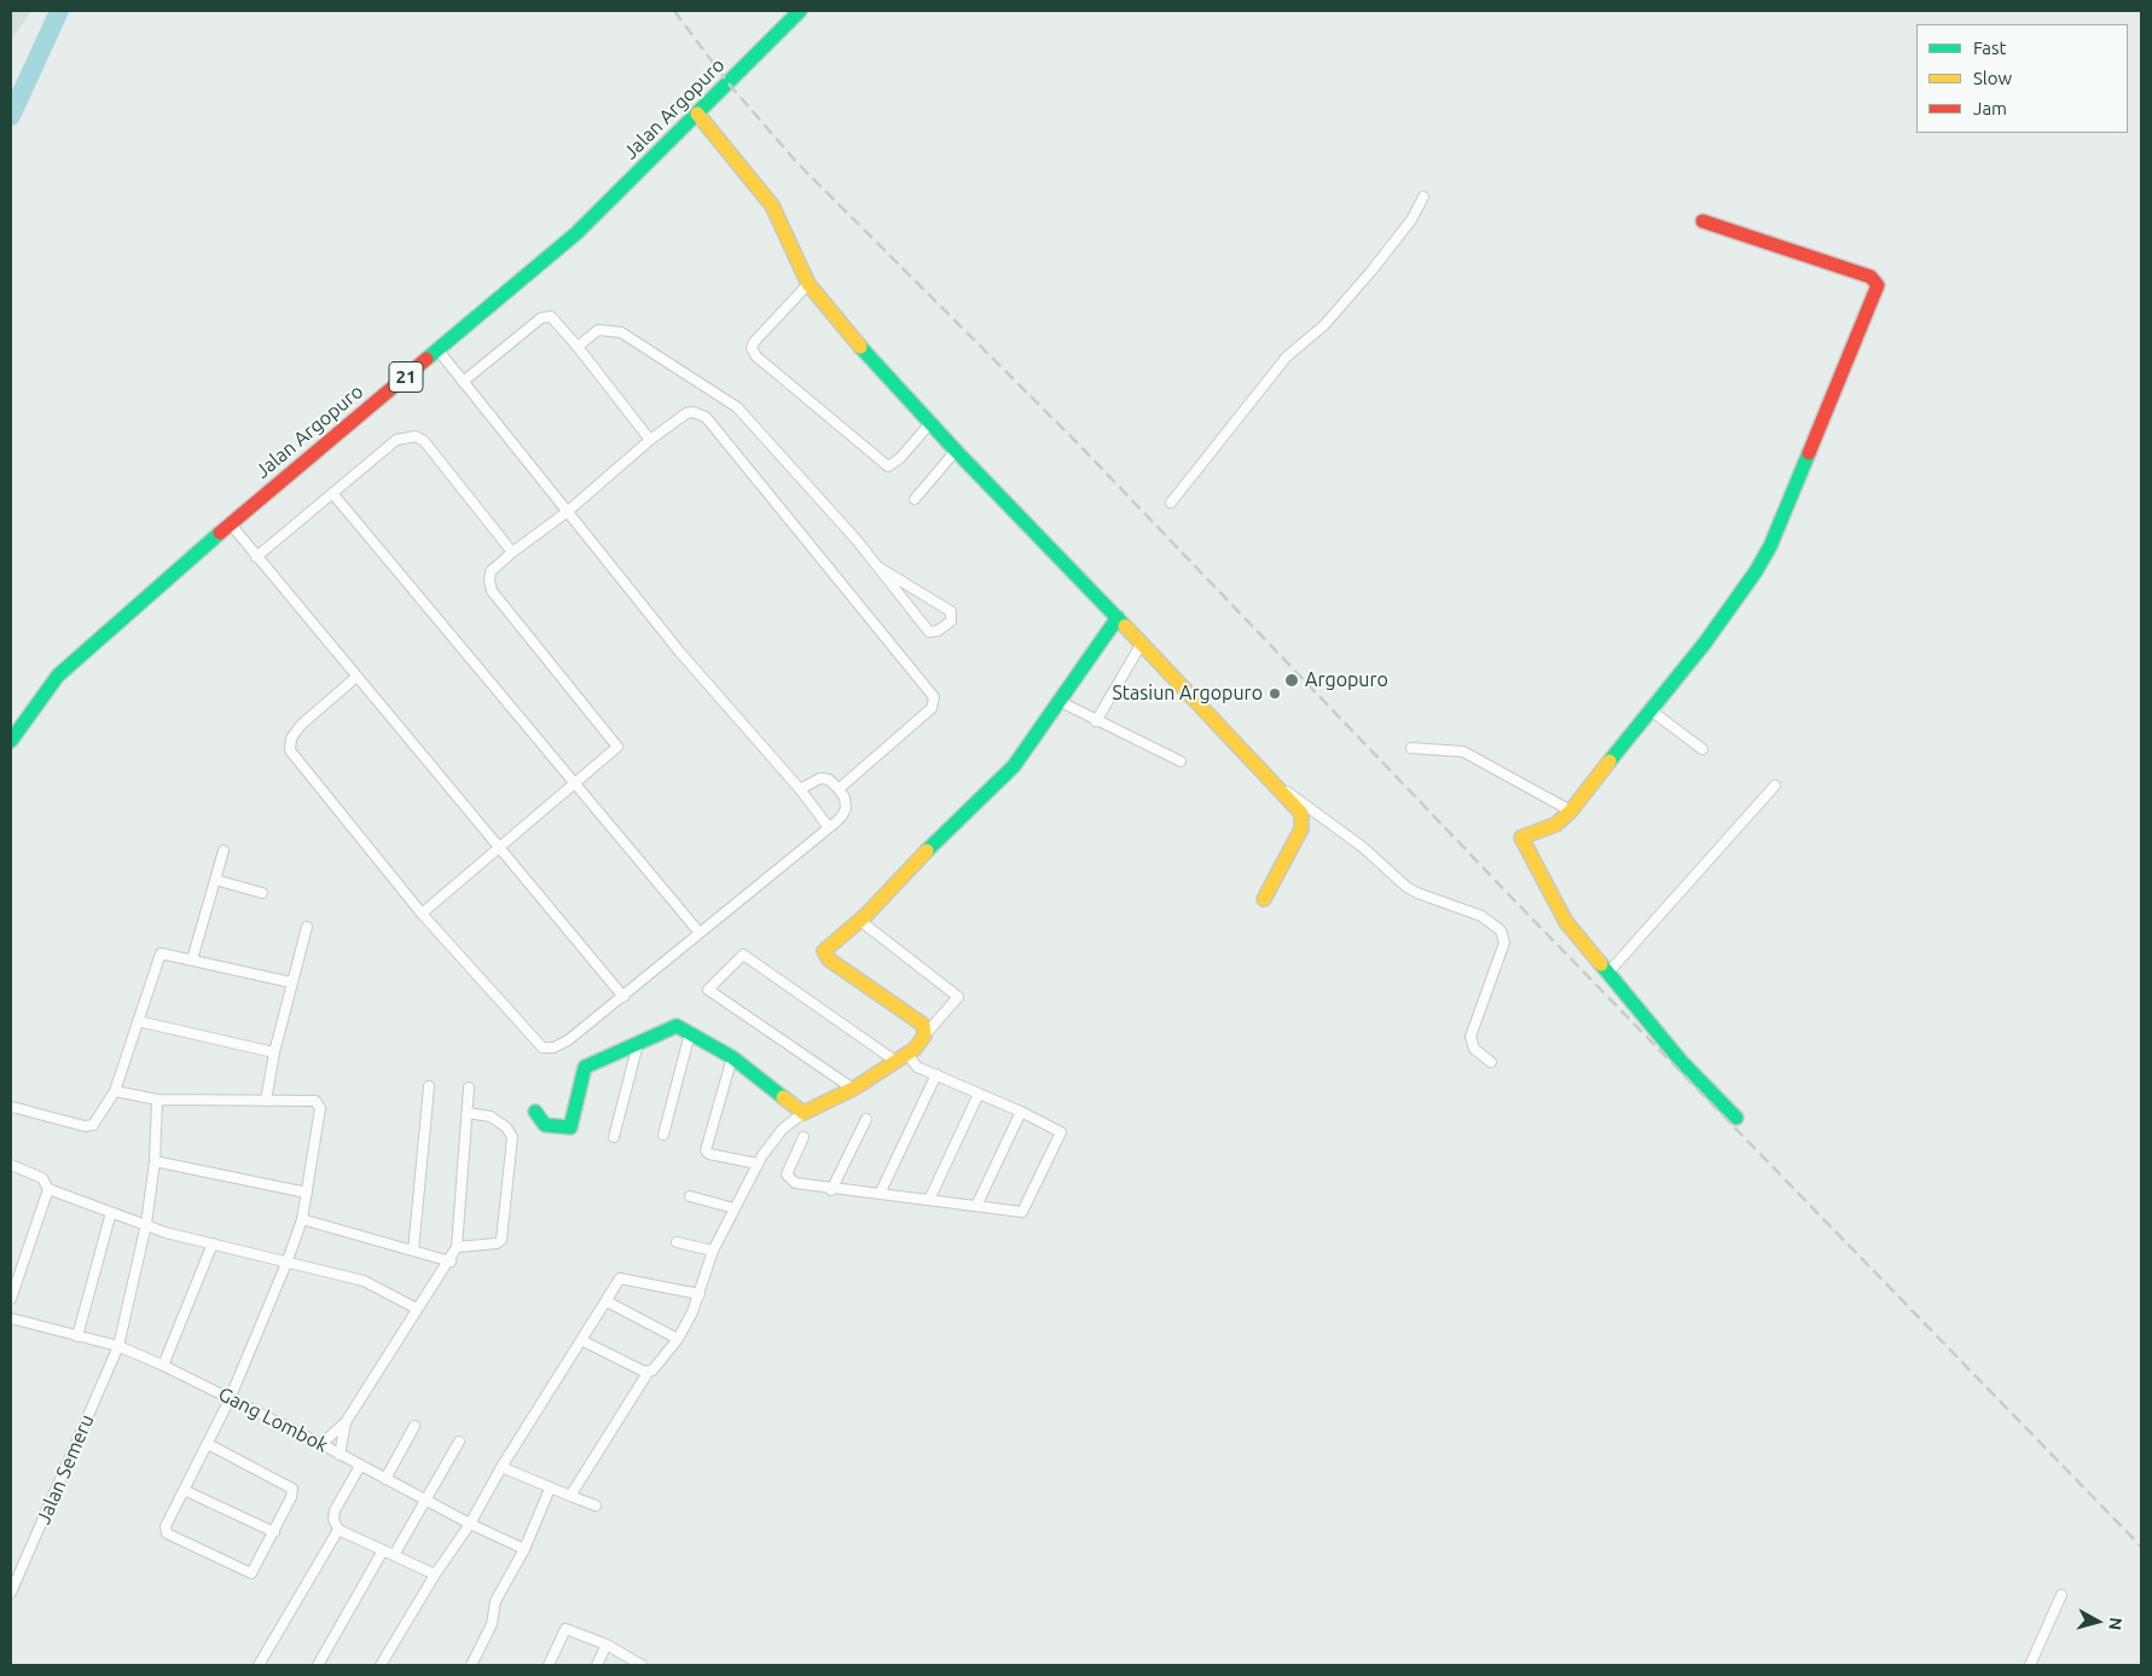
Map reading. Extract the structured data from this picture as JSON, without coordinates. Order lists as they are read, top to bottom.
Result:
{
  "streets": {
    "main road": ["Jalan Argopuro", "21"],
    "street": ["Gang Lombok", "Jalan Semeru"]
  },
  "crossings": [
    ["Gang Lombok", "Jalan Semeru"]
  ],
  "places": ["Argopuro", "Stasiun Argopuro"],
  "legend": ["Fast", "Slow", "Jam"],
  "north": "right"
}
